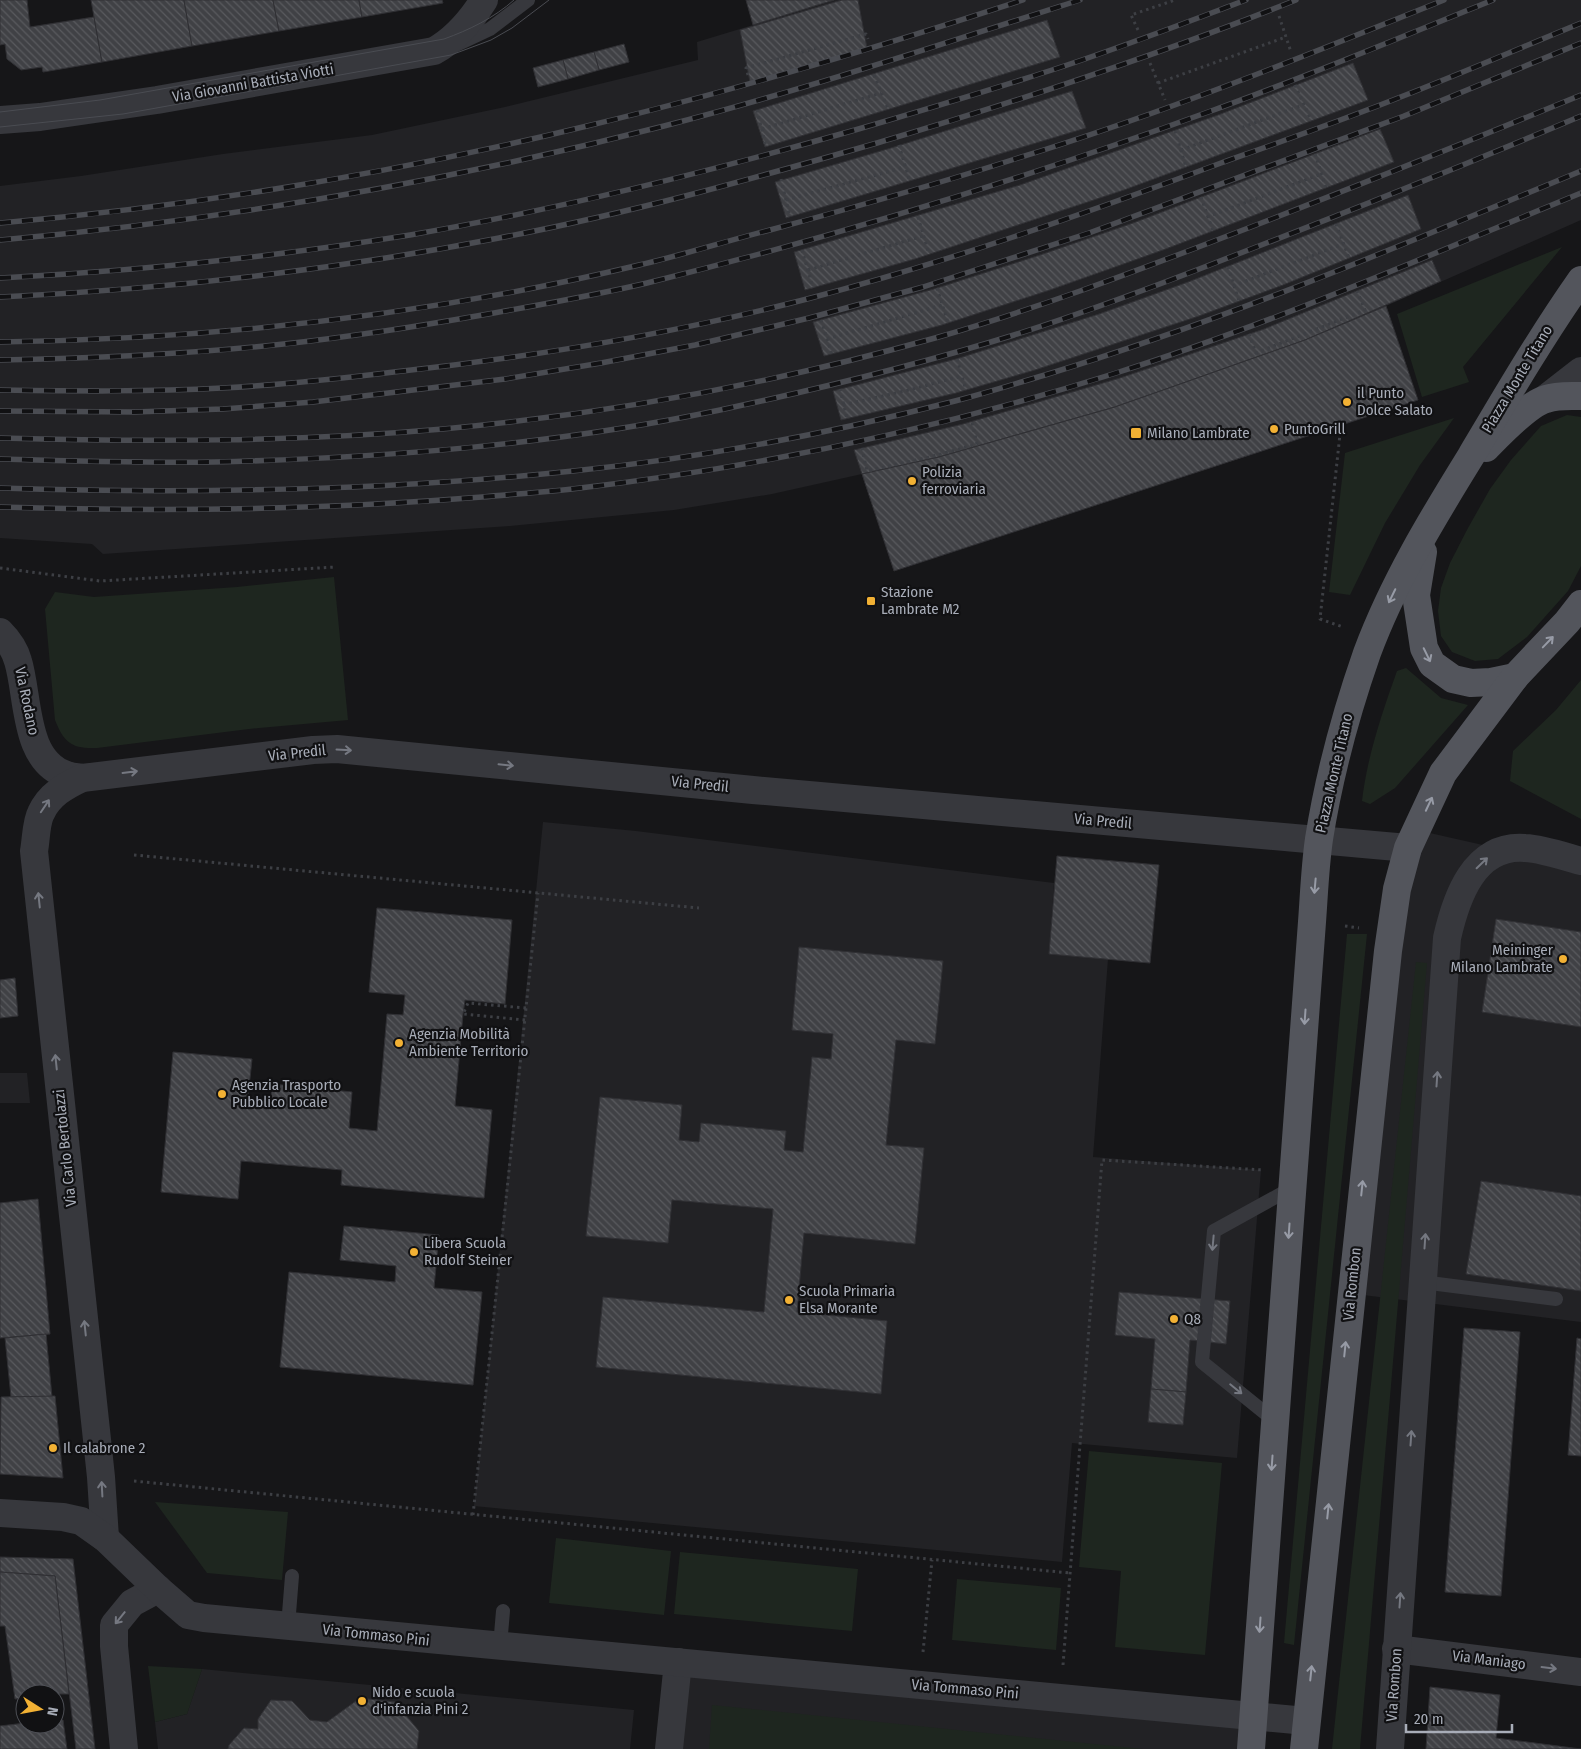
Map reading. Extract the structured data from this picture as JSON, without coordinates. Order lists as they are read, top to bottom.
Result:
{
  "streets": {
    "main road": ["Piazza Monte Titano", "Via Rombon"],
    "street": [
      "Via Giovanni Battista Viotti",
      "Via Rodano",
      "Via Predil",
      "Via Carlo Bertolazzi",
      "Via Tommaso Pini",
      "Via Maniago"
    ]
  },
  "crossings": [
    ["Piazza Monte Titano", "Via Predil"],
    ["Piazza Monte Titano", "Via Rombon"],
    ["Via Rodano", "Via Predil"],
    ["Via Rodano", "Via Carlo Bertolazzi"],
    ["Via Predil", "Via Carlo Bertolazzi"],
    ["Via Carlo Bertolazzi", "Via Tommaso Pini"],
    ["Via Rombon", "Via Maniago"]
  ],
  "one_way": [
    "Piazza Monte Titano",
    "Via Predil",
    "Via Carlo Bertolazzi",
    "Via Maniago"
  ],
  "places": {
    "other": [
      "il Punto Dolce Salato",
      "PuntoGrill",
      "Polizia ferroviaria",
      "Meininger Milano Lambrate",
      "Agenzia Mobilità Ambiente Territorio",
      "Agenzia Trasporto Pubblico Locale",
      "Libera Scuola Rudolf Steiner",
      "Scuola Primaria Elsa Morante",
      "Q8",
      "Il calabrone 2",
      "Nido e scuola d'infanzia Pini 2"
    ],
    "transit": ["Milano Lambrate", "Stazione Lambrate M2"]
  },
  "scale_bar": "20 m",
  "north": "right"
}
